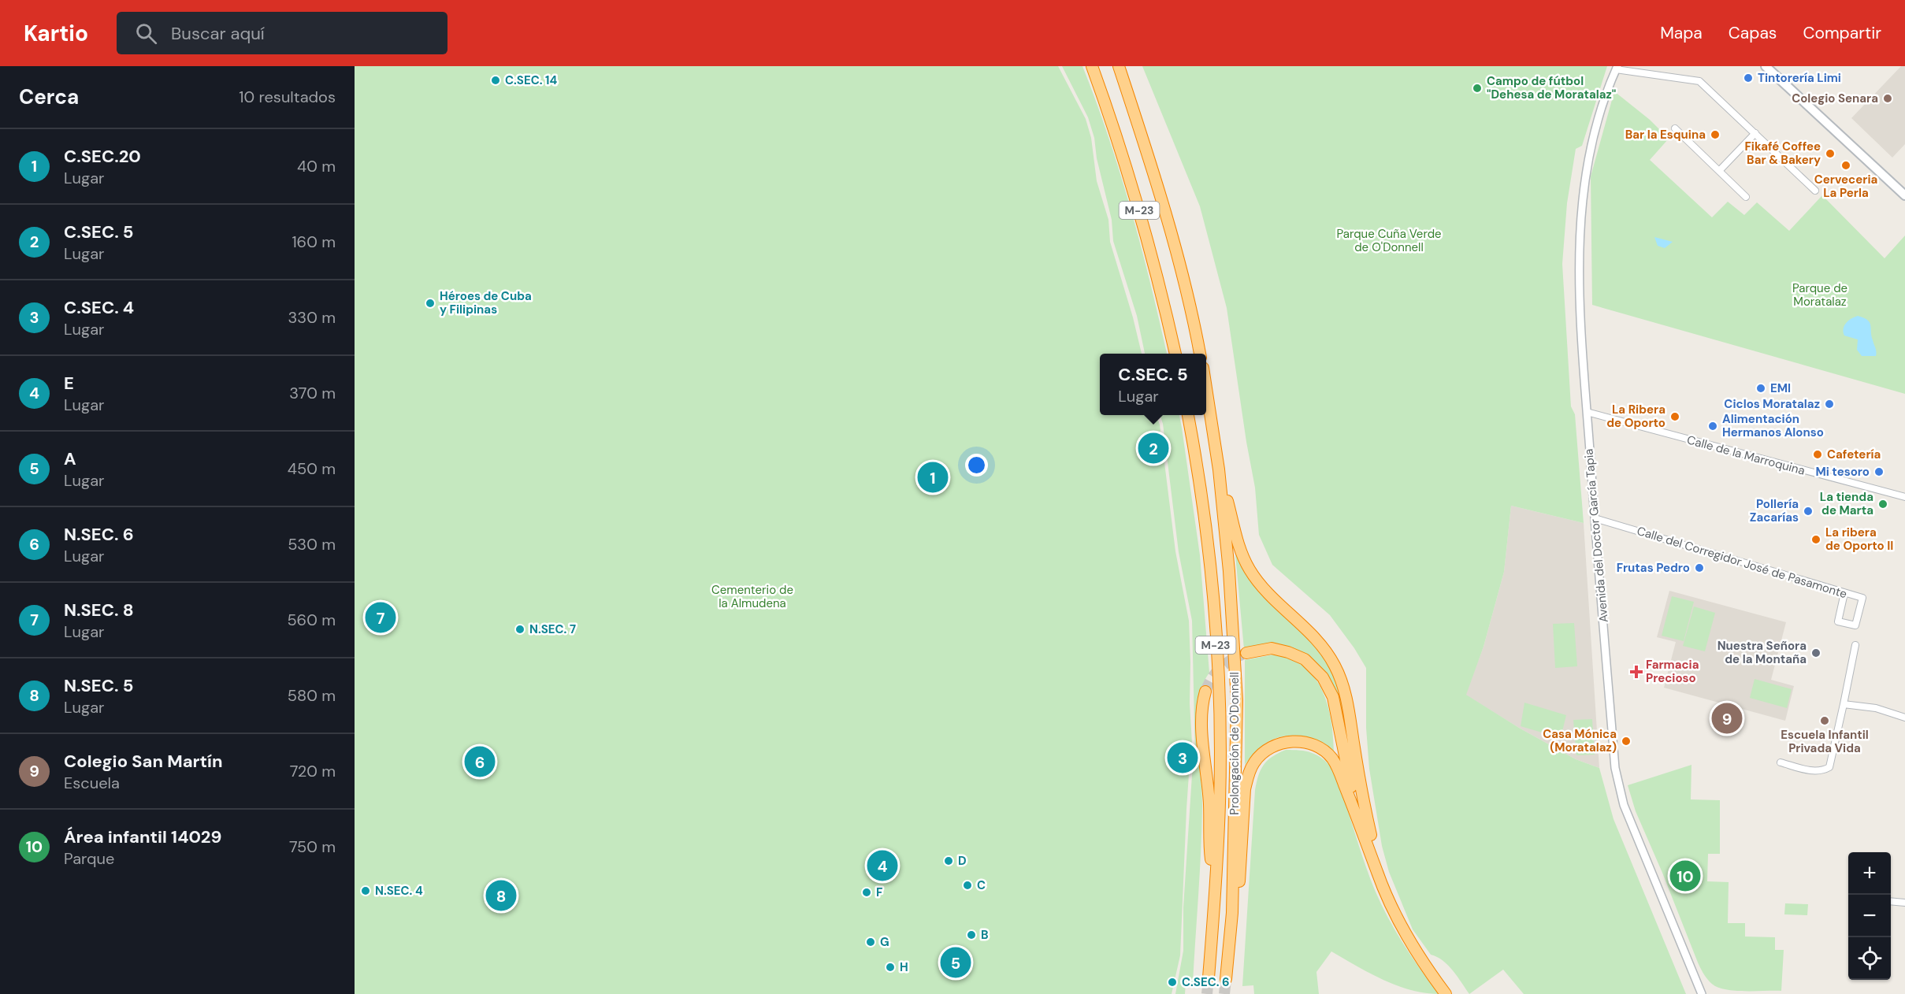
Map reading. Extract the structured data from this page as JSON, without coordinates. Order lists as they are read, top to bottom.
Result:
{
  "streets": {
    "highway": ["M-23", "Prolongación de O'Donnell"],
    "street": ["Calle de la Marroquina", "Avenida del Doctor García Tapia", "Calle del Corregidor José de Pasamonte"]
  },
  "crossings": [
    ["Calle de la Marroquina", "Avenida del Doctor García Tapia"],
    ["Avenida del Doctor García Tapia", "Calle del Corregidor José de Pasamonte"]
  ],
  "parks": ["Parque Cuña Verde de O'Donnell", "Parque de Moratalaz", "Cementerio de la Almudena"],
  "places": {
    "other": [
      "Tintorería Limi",
      "C.SEC. 14",
      "Campo de fútbol \"Dehesa de Moratalaz\"",
      "Colegio Senara",
      "Bar la Esquina",
      "Fikafé Coffee Bar & Bakery",
      "Cerveceria La Perla",
      "Héroes de Cuba y Filipinas",
      "EMI",
      "Ciclos Moratalaz",
      "La Ribera de Oporto",
      "Alimentación Hermanos Alonso",
      "Cafetería",
      "Mi tesoro",
      "La tienda de Marta",
      "Pollería Zacarías",
      "La ribera de Oporto II",
      "Frutas Pedro",
      "N.SEC. 7",
      "Nuestra Señora de la Montaña",
      "Escuela Infantil Privada Vida",
      "Casa Mónica (Moratalaz)",
      "D",
      "C",
      "N.SEC. 4",
      "F",
      "B",
      "G",
      "H",
      "C.SEC. 6"
    ],
    "health": ["Farmacia Precioso"]
  },
  "page": {
    "header": "Kartio",
    "search": "Buscar aquí",
    "nav": ["Mapa", "Capas", "Compartir"],
    "heading": ["Cerca", "10 resultados"],
    "list": [
      {
        "mark": "1",
        "name": "C.SEC.20",
        "note": "Lugar",
        "value": "40 m"
      },
      {
        "mark": "2",
        "name": "C.SEC. 5",
        "note": "Lugar",
        "value": "160 m"
      },
      {
        "mark": "3",
        "name": "C.SEC. 4",
        "note": "Lugar",
        "value": "330 m"
      },
      {
        "mark": "4",
        "name": "E",
        "note": "Lugar",
        "value": "370 m"
      },
      {
        "mark": "5",
        "name": "A",
        "note": "Lugar",
        "value": "450 m"
      },
      {
        "mark": "6",
        "name": "N.SEC. 6",
        "note": "Lugar",
        "value": "530 m"
      },
      {
        "mark": "7",
        "name": "N.SEC. 8",
        "note": "Lugar",
        "value": "560 m"
      },
      {
        "mark": "8",
        "name": "N.SEC. 5",
        "note": "Lugar",
        "value": "580 m"
      },
      {
        "mark": "9",
        "name": "Colegio San Martín",
        "note": "Escuela",
        "value": "720 m"
      },
      {
        "mark": "10",
        "name": "Área infantil 14029",
        "note": "Parque",
        "value": "750 m"
      }
    ],
    "popup": ["C.SEC. 5", "Lugar"],
    "pins": [
      "2",
      "1",
      "7",
      "9",
      "3",
      "6",
      "4",
      "10",
      "8",
      "5"
    ],
    "map_buttons": ["+", "−"]
  }
}
